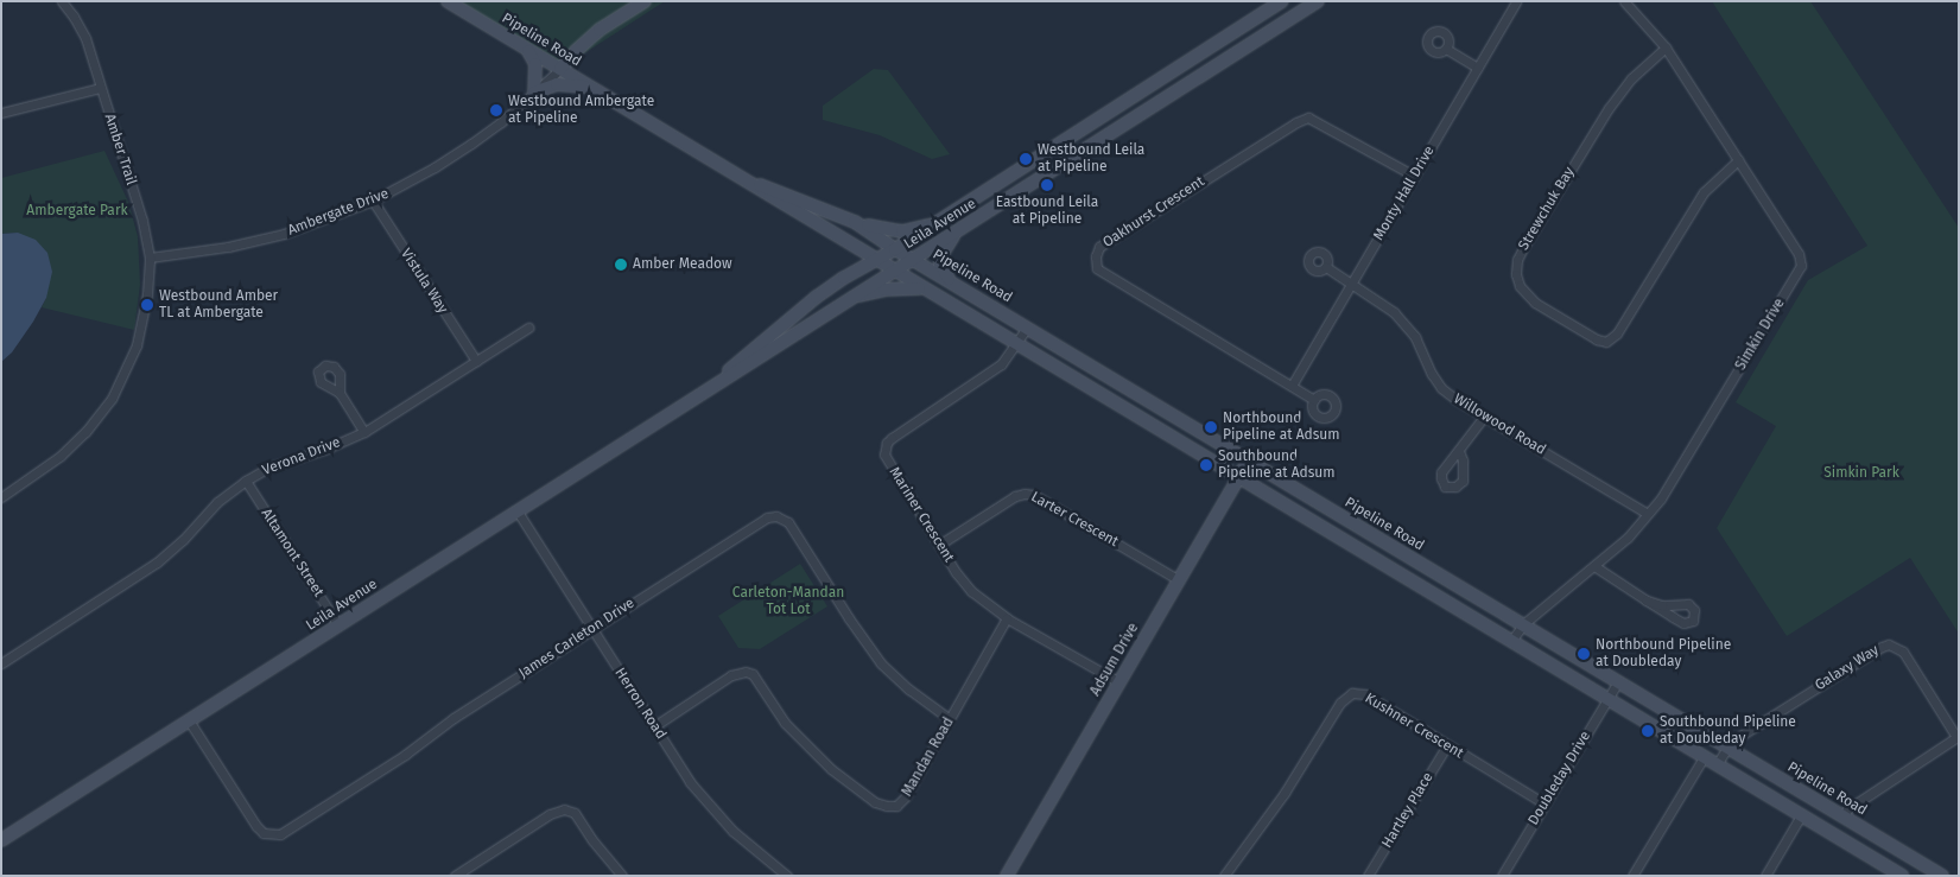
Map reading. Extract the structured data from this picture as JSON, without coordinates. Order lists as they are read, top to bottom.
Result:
{
  "streets": {
    "street": [
      "Pipeline Road",
      "Amber Trail",
      "Monty Hall Drive",
      "Strewchuk Bay",
      "Ambergate Drive",
      "Oakhurst Crescent",
      "Leila Avenue",
      "Vistula Way",
      "Simkin Drive",
      "Willowood Road",
      "Verona Drive",
      "Mariner Crescent",
      "Larter Crescent",
      "Altamont Street",
      "James Carleton Drive",
      "Adsum Drive",
      "Galaxy Way",
      "Herron Road",
      "Kushner Crescent",
      "Mandan Road",
      "Doubleday Drive",
      "Hartley Place"
    ]
  },
  "crossings": [
    ["Pipeline Road", "Ambergate Drive"],
    ["Pipeline Road", "Leila Avenue"],
    ["Pipeline Road", "Simkin Drive"],
    ["Pipeline Road", "Mariner Crescent"],
    ["Pipeline Road", "Adsum Drive"],
    ["Pipeline Road", "Galaxy Way"],
    ["Pipeline Road", "Doubleday Drive"],
    ["Amber Trail", "Ambergate Drive"],
    ["Monty Hall Drive", "Oakhurst Crescent"],
    ["Monty Hall Drive", "Willowood Road"],
    ["Strewchuk Bay", "Simkin Drive"],
    ["Ambergate Drive", "Vistula Way"],
    ["Leila Avenue", "Altamont Street"],
    ["Leila Avenue", "James Carleton Drive"],
    ["Leila Avenue", "Herron Road"],
    ["Vistula Way", "Verona Drive"],
    ["Simkin Drive", "Willowood Road"],
    ["Verona Drive", "Altamont Street"],
    ["Mariner Crescent", "Larter Crescent"],
    ["Mariner Crescent", "Adsum Drive"],
    ["Mariner Crescent", "Mandan Road"],
    ["Larter Crescent", "Adsum Drive"],
    ["James Carleton Drive", "Herron Road"],
    ["James Carleton Drive", "Mandan Road"],
    ["Herron Road", "Mandan Road"],
    ["Kushner Crescent", "Doubleday Drive"],
    ["Kushner Crescent", "Hartley Place"]
  ],
  "parks": ["Ambergate Park", "Simkin Park", "Carleton-Mandan Tot Lot"],
  "places": [
    "Westbound Ambergate at Pipeline",
    "Westbound Leila at Pipeline",
    "Eastbound Leila at Pipeline",
    "Amber Meadow",
    "Westbound Amber TL at Ambergate",
    "Northbound Pipeline at Adsum",
    "Southbound Pipeline at Adsum",
    "Northbound Pipeline at Doubleday",
    "Southbound Pipeline at Doubleday"
  ]
}
